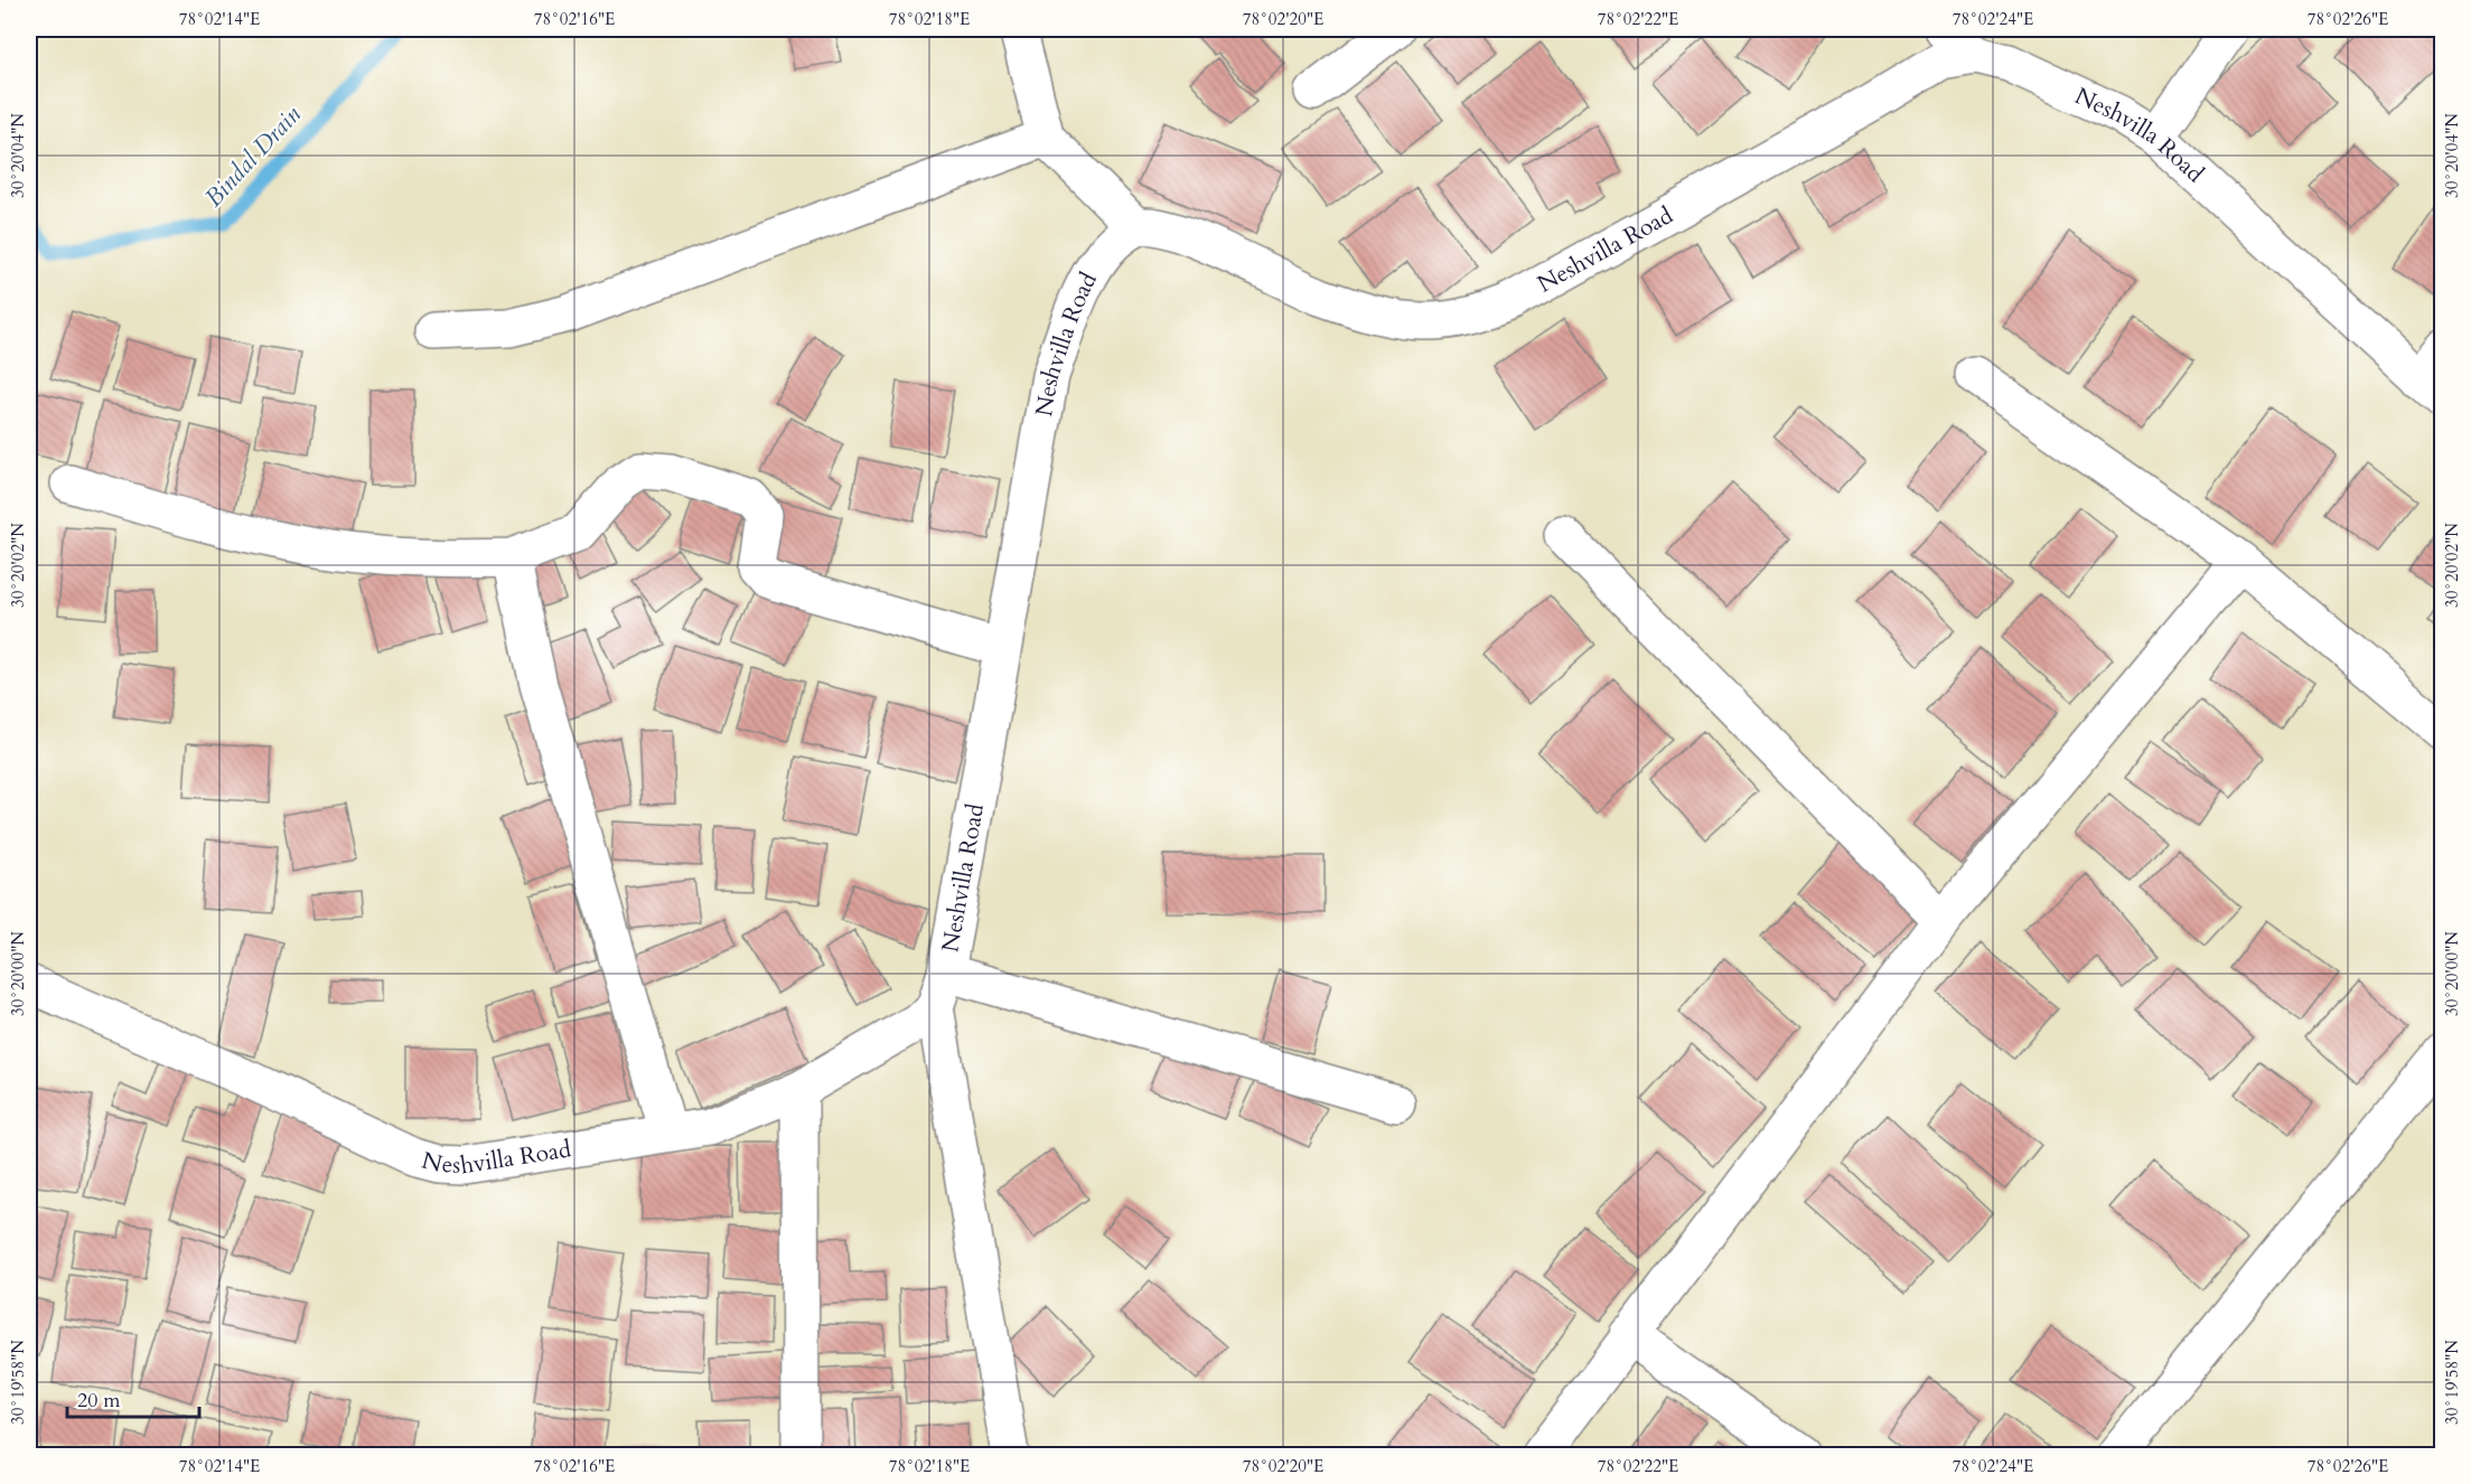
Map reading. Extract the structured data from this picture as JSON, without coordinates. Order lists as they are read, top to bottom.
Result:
{
  "streets": {
    "street": ["Neshvilla Road"]
  },
  "water": ["Bindal Drain"],
  "scale_bar": "20 m",
  "coordinates": [
    "78°02'14\"E",
    "78°02'16\"E",
    "78°02'18\"E",
    "78°02'20\"E",
    "78°02'22\"E",
    "78°02'24\"E",
    "78°02'26\"E",
    "30°20'04\"N",
    "30°20'02\"N",
    "30°20'00\"N",
    "30°19'58\"N"
  ]
}
